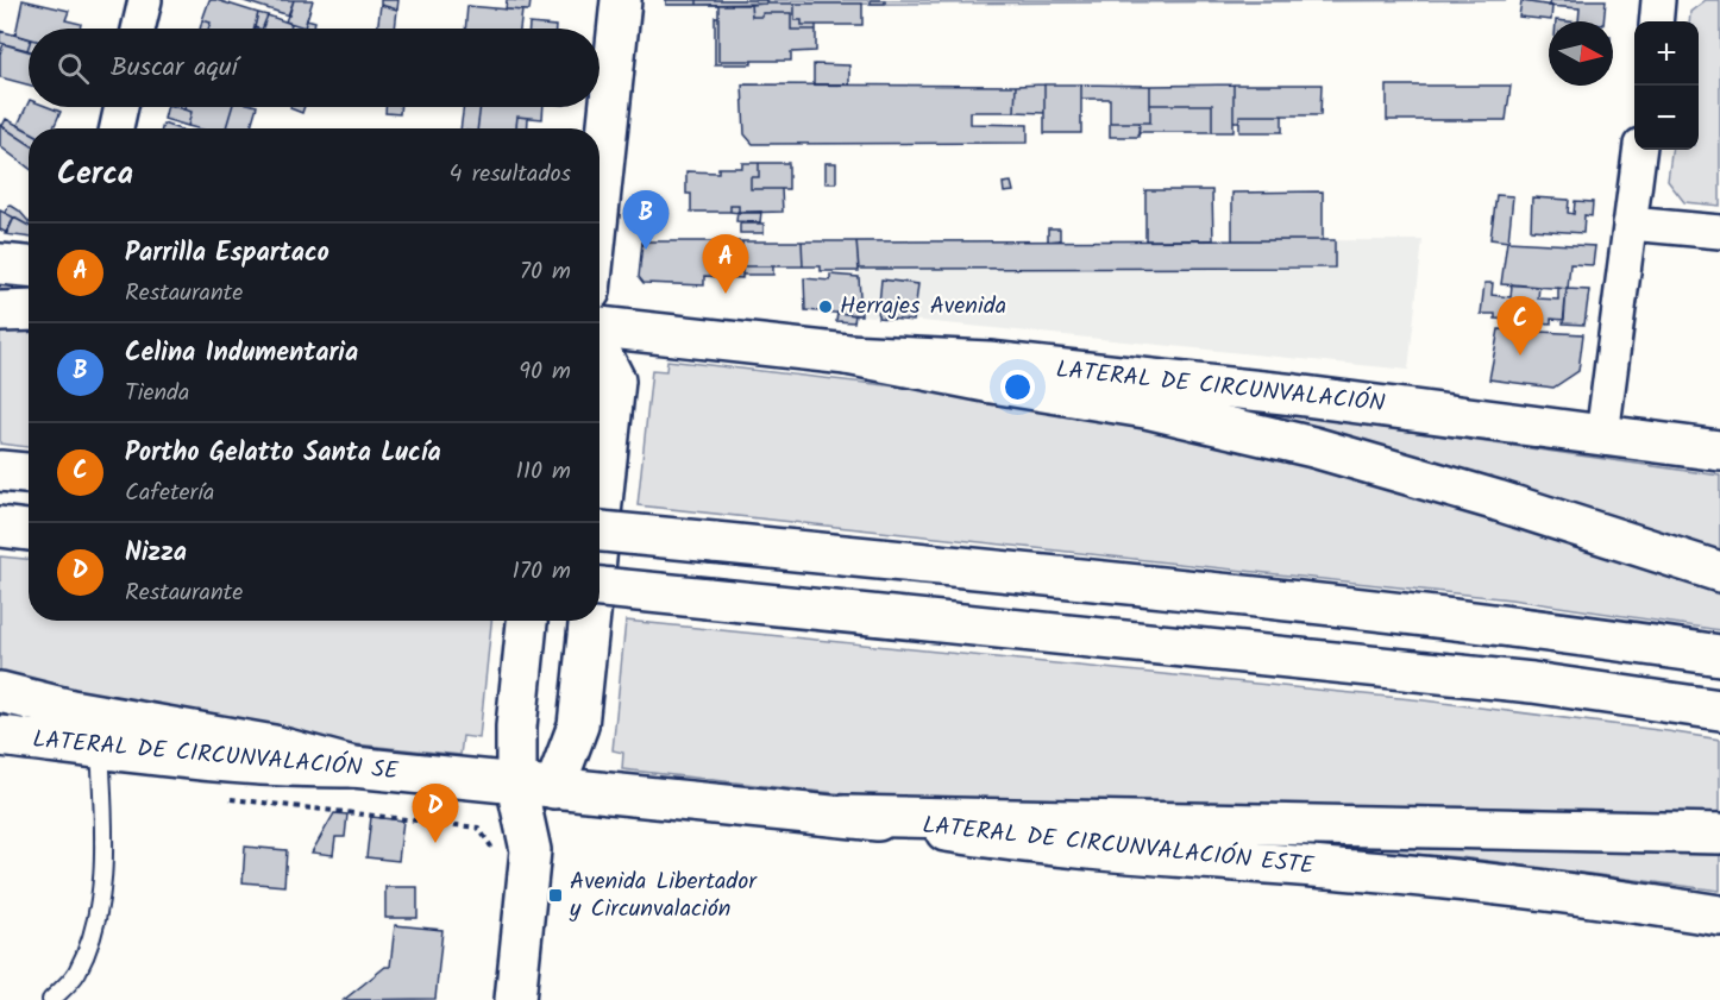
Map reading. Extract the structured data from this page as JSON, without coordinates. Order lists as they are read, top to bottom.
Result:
{
  "streets": {
    "main road": ["LATERAL DE CIRCUNVALACIÓN", "LATERAL DE CIRCUNVALACIÓN SE", "LATERAL DE CIRCUNVALACIÓN ESTE"]
  },
  "crossings": [
    ["LATERAL DE CIRCUNVALACIÓN SE", "LATERAL DE CIRCUNVALACIÓN ESTE"]
  ],
  "places": {
    "other": ["Herrajes Avenida"],
    "transit": ["Avenida Libertador y Circunvalación"]
  },
  "north": "right",
  "page": {
    "map_buttons": ["+", "−"],
    "search": "Buscar aquí",
    "heading": ["Cerca", "4 resultados"],
    "pins": [
      "B",
      "A",
      "C",
      "D"
    ],
    "list": [
      {
        "mark": "A",
        "name": "Parrilla Espartaco",
        "note": "Restaurante",
        "value": "70 m"
      },
      {
        "mark": "B",
        "name": "Celina Indumentaria",
        "note": "Tienda",
        "value": "90 m"
      },
      {
        "mark": "C",
        "name": "Portho Gelatto Santa Lucía",
        "note": "Cafetería",
        "value": "110 m"
      },
      {
        "mark": "D",
        "name": "Nizza",
        "note": "Restaurante",
        "value": "170 m"
      }
    ]
  }
}
